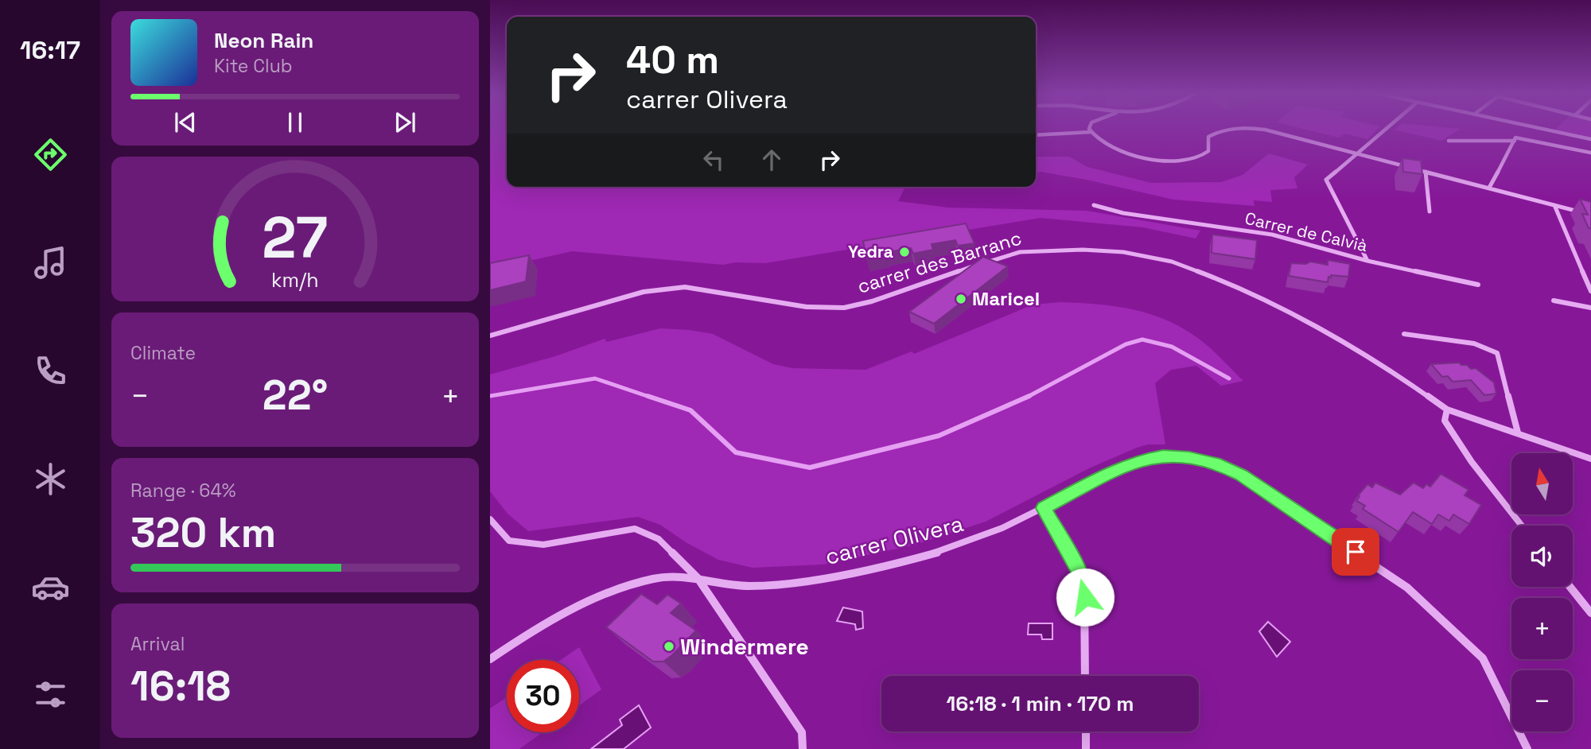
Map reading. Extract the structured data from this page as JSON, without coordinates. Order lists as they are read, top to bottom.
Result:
{
  "streets": {
    "street": ["Carrer de Calvià", "carrer des Barranc", "carrer Olivera"]
  },
  "places": ["Yedra", "Maricel", "Windermere"],
  "north": "top",
  "page": {
    "tabs": "16:17",
    "turn": ["40 m", "carrer Olivera"],
    "song": ["Neon Rain", "Kite Club"],
    "tile": [
      "Climate",
      ["Range · 64%", "320 km"],
      ["Arrival", "16:18"]
    ],
    "heat": ["−", "22°", "+"],
    "map_buttons": ["+", "−"],
    "limit": "30",
    "trip": "16:18 · 1 min · 170 m",
    "gauge": ["27", "km/h"]
  }
}
